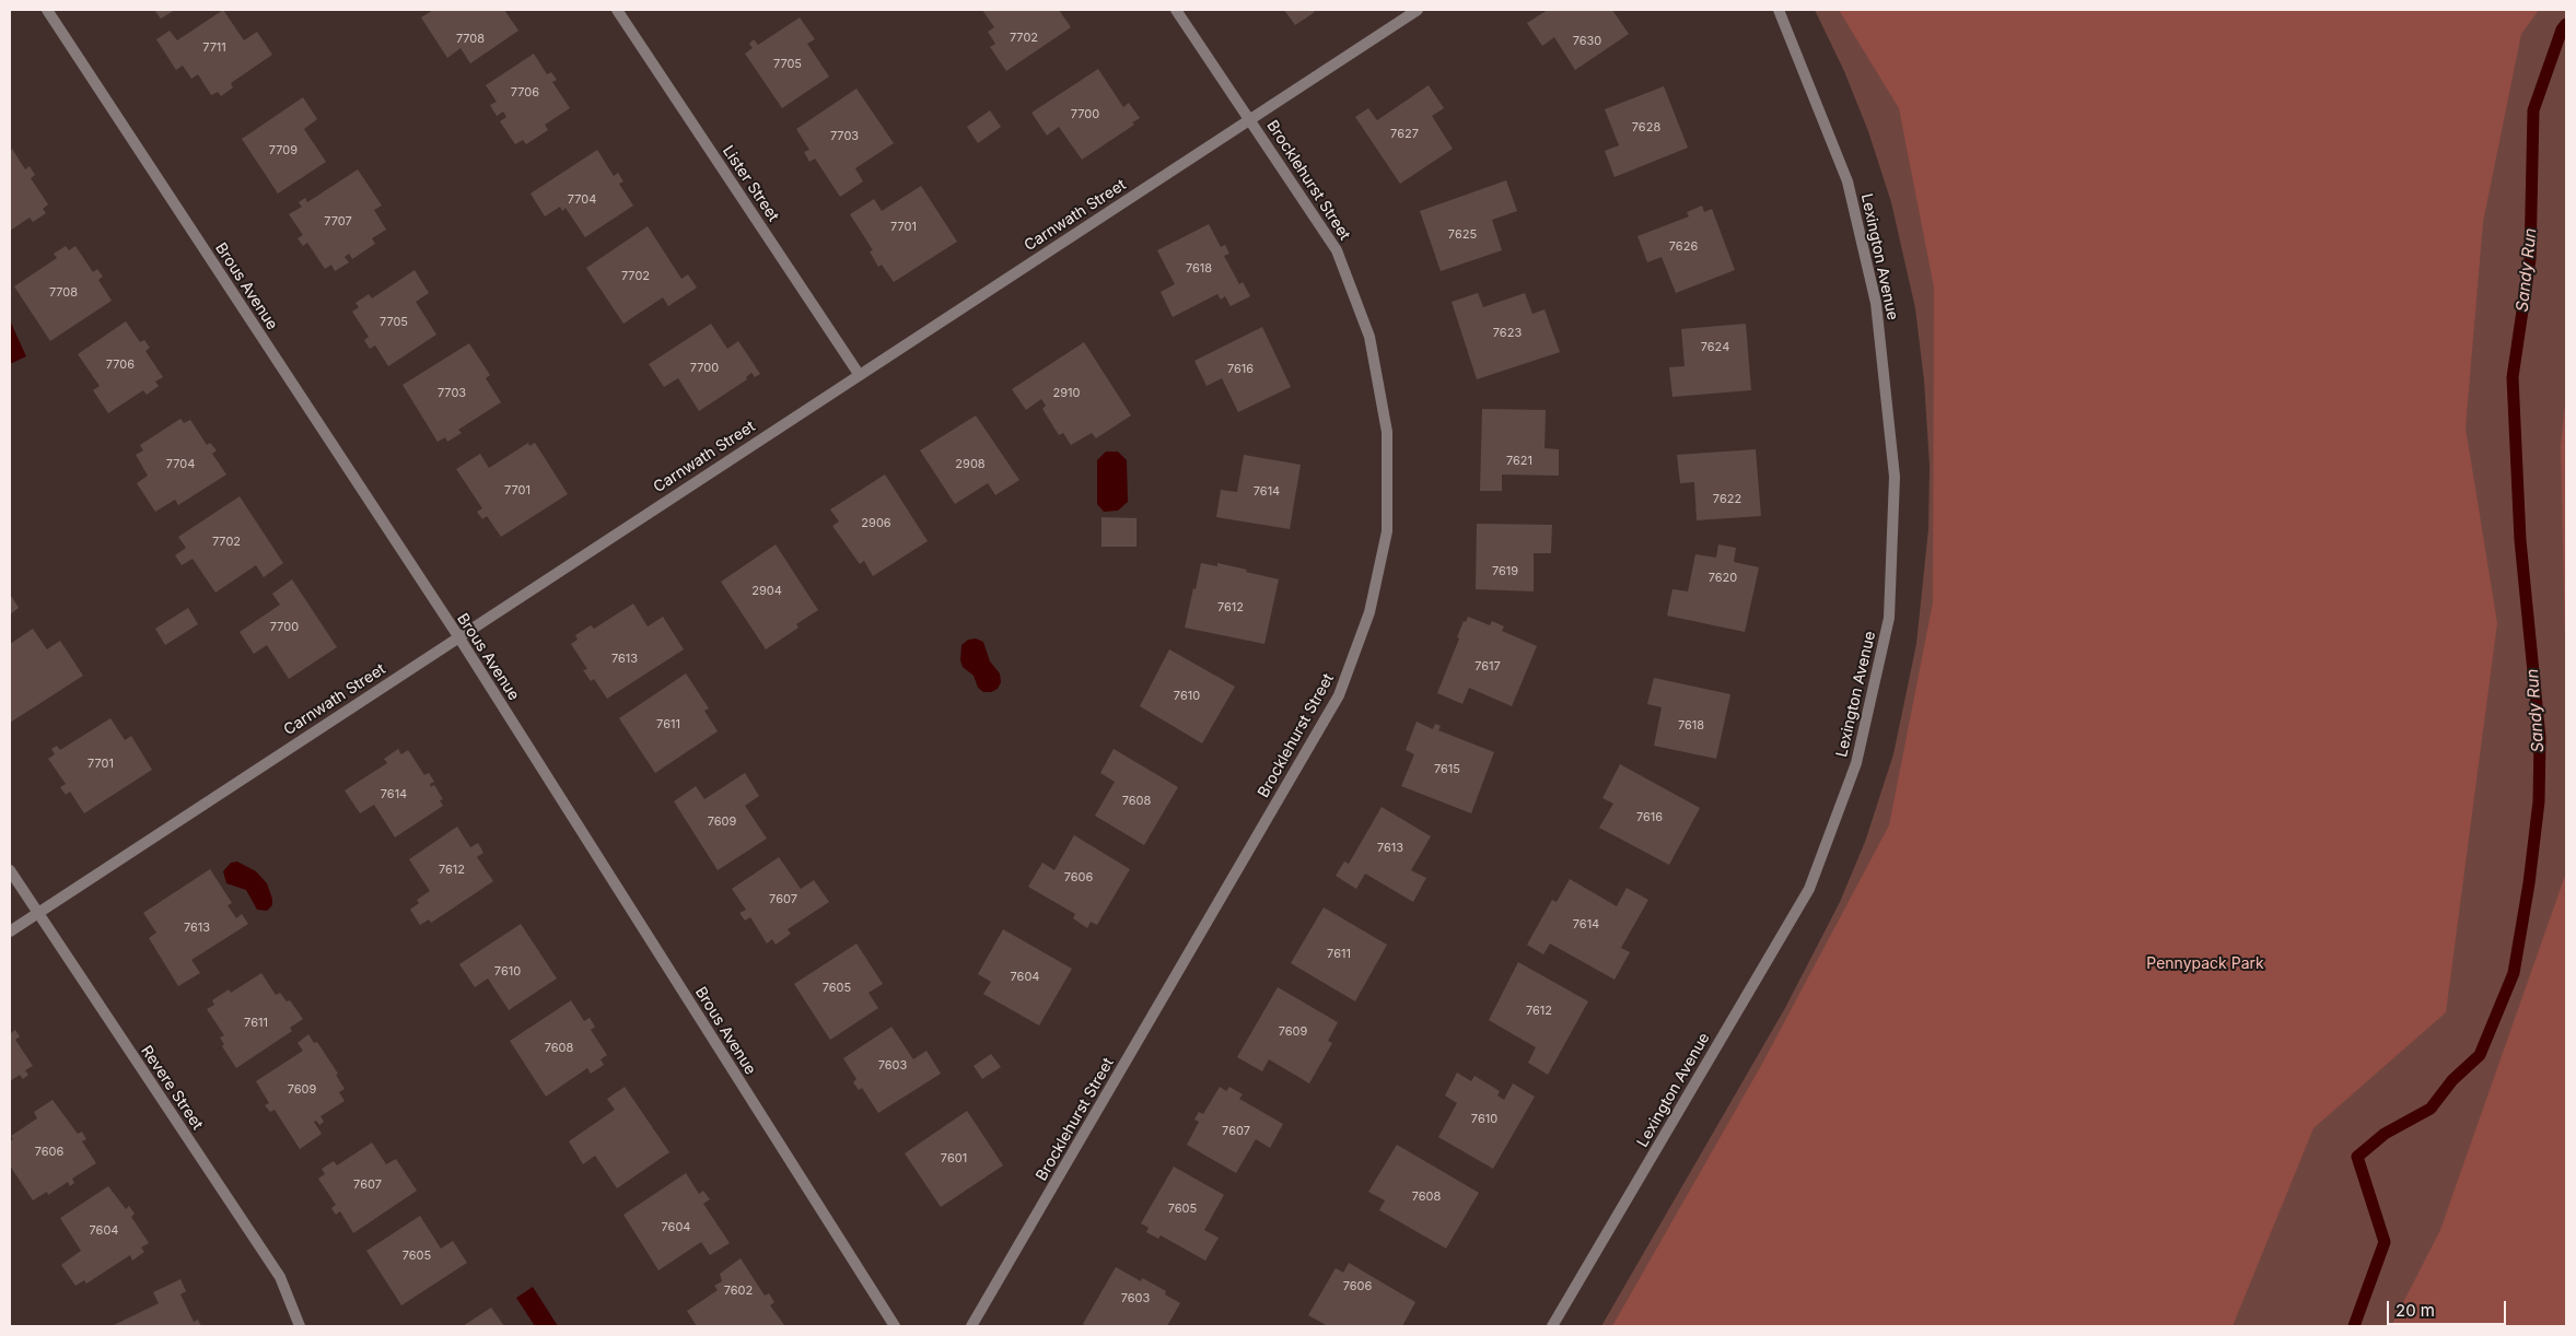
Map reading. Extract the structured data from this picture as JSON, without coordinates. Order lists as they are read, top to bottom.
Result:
{
  "streets": {
    "street": [
      "Brocklehurst Street",
      "Lister Street",
      "Carnwath Street",
      "Lexington Avenue",
      "Brous Avenue",
      "Revere Street"
    ]
  },
  "crossings": [
    ["Brocklehurst Street", "Carnwath Street"],
    ["Lister Street", "Carnwath Street"],
    ["Carnwath Street", "Brous Avenue"],
    ["Carnwath Street", "Revere Street"]
  ],
  "water": ["Sandy Run"],
  "parks": ["Pennypack Park"],
  "house_numbers": [
    "7702",
    "7708",
    "7630",
    "7711",
    "7705",
    "7706",
    "7700",
    "7628",
    "7627",
    "7703",
    "7709",
    "7704",
    "7707",
    "7701",
    "7625",
    "7626",
    "7618",
    "7702",
    "7708",
    "7705",
    "7623",
    "7624",
    "7706",
    "7700",
    "7616",
    "7703",
    "2910",
    "7621",
    "7704",
    "2908",
    "7701",
    "7614",
    "7622",
    "2906",
    "7702",
    "7619",
    "7620",
    "2904",
    "7612",
    "7700",
    "7613",
    "7617",
    "7610",
    "7611",
    "7618",
    "7701",
    "7615",
    "7614",
    "7608",
    "7616",
    "7609",
    "7613",
    "7612",
    "7606",
    "7607",
    "7614",
    "7613",
    "7611",
    "7610",
    "7604",
    "7605",
    "7612",
    "7611",
    "7609",
    "7608",
    "7603",
    "7609",
    "7610",
    "7607",
    "7606",
    "7601",
    "7607",
    "7608",
    "7605",
    "7604",
    "7604",
    "7605",
    "7606",
    "7602",
    "7603"
  ],
  "scale_bar": "20 m"
}
